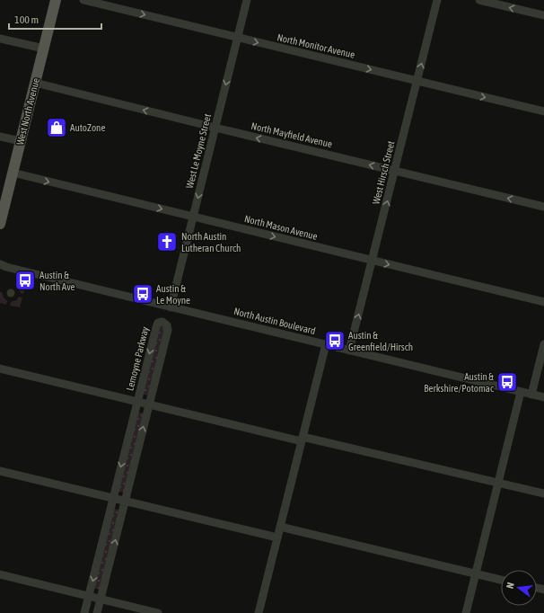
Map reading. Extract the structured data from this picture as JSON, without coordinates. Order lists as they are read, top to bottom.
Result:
{
  "streets": {
    "main road": ["West North Avenue"],
    "street": [
      "North Monitor Avenue",
      "North Mayfield Avenue",
      "West Le Moyne Street",
      "West Hirsch Street",
      "North Mason Avenue",
      "North Austin Boulevard",
      "Lemoyne Parkway"
    ]
  },
  "crossings": [
    ["North Monitor Avenue", "West Le Moyne Street"],
    ["North Monitor Avenue", "West Hirsch Street"],
    ["West North Avenue", "North Mayfield Avenue"],
    ["West North Avenue", "North Mason Avenue"],
    ["North Mayfield Avenue", "West Le Moyne Street"],
    ["North Mayfield Avenue", "West Hirsch Street"],
    ["West Le Moyne Street", "North Mason Avenue"],
    ["West Le Moyne Street", "North Austin Boulevard"],
    ["West Hirsch Street", "North Mason Avenue"],
    ["West Hirsch Street", "North Austin Boulevard"]
  ],
  "one_way": [
    "North Monitor Avenue",
    "North Mayfield Avenue",
    "West Le Moyne Street",
    "West Hirsch Street",
    "North Mason Avenue"
  ],
  "places": {
    "shop": ["AutoZone"],
    "church": ["North Austin Lutheran Church"],
    "bus stop": [
      "Austin & North Ave",
      "Austin & Le Moyne",
      "Austin & Greenfield/Hirsch",
      "Austin & Berkshire/Potomac"
    ]
  },
  "scale_bar": "100 m",
  "north": "left"
}
